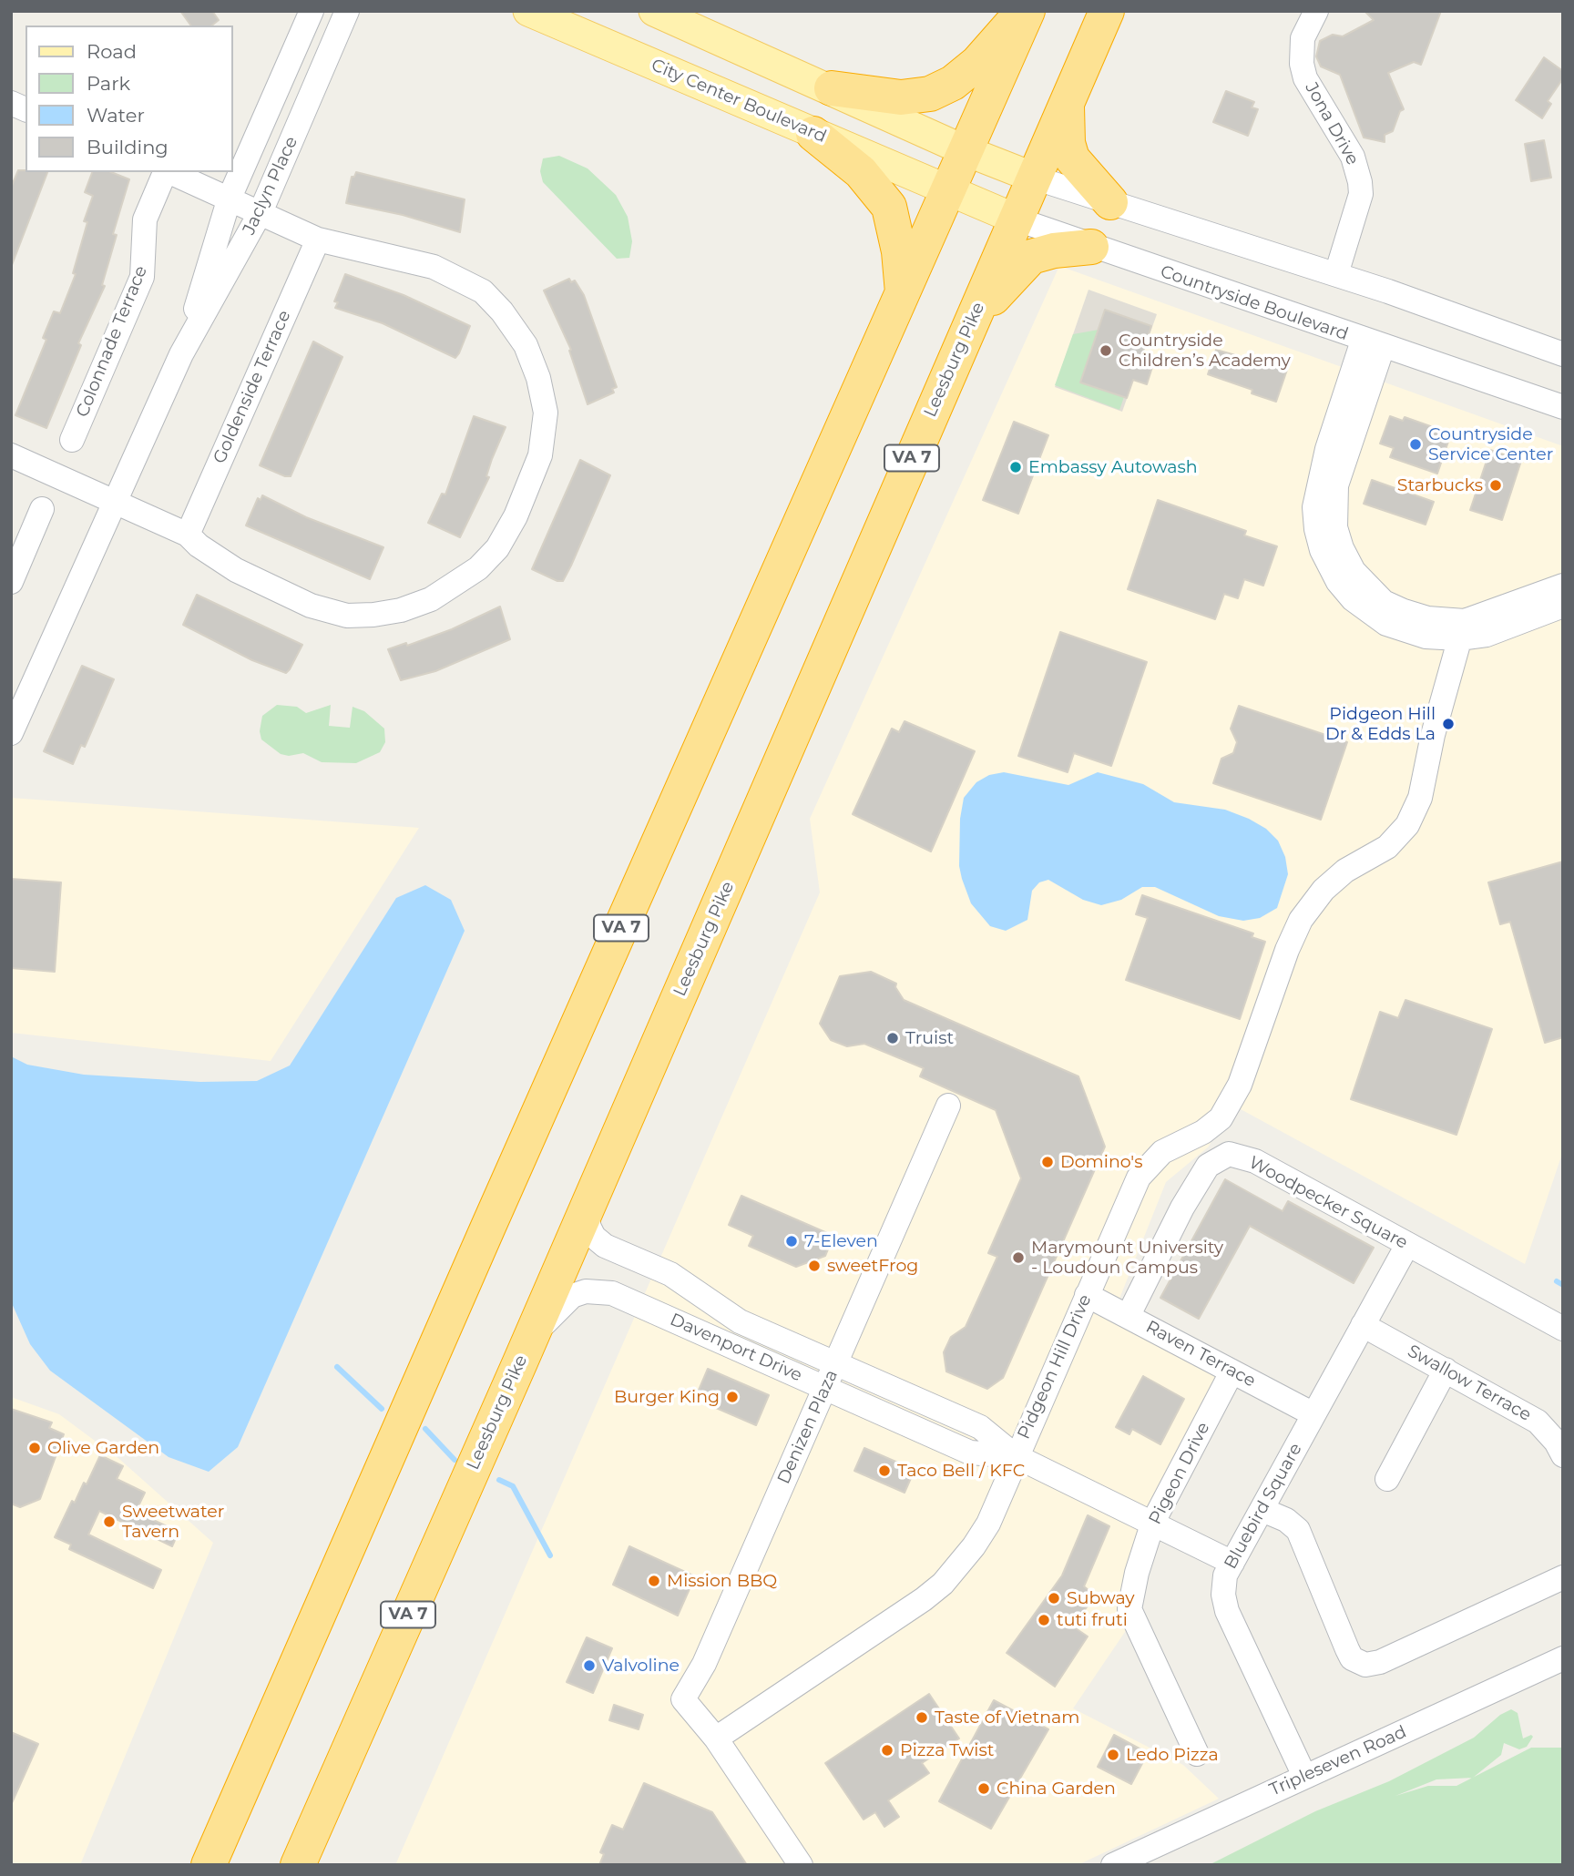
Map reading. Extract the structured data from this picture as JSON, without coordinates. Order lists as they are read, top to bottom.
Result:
{
  "streets": {
    "highway": ["Leesburg Pike", "VA 7"],
    "main road": ["City Center Boulevard", "Countryside Boulevard"],
    "street": [
      "Jona Drive",
      "Jaclyn Place",
      "Colonnade Terrace",
      "Goldenside Terrace",
      "Woodpecker Square",
      "Davenport Drive",
      "Raven Terrace",
      "Pidgeon Hill Drive",
      "Swallow Terrace",
      "Denizen Plaza",
      "Pigeon Drive",
      "Bluebird Square",
      "Tripleseven Road"
    ]
  },
  "crossings": [
    ["City Center Boulevard", "Countryside Boulevard"],
    ["City Center Boulevard", "VA 7"],
    ["Countryside Boulevard", "Leesburg Pike"],
    ["Countryside Boulevard", "VA 7"],
    ["Leesburg Pike", "Davenport Drive"],
    ["Woodpecker Square", "Raven Terrace"],
    ["Woodpecker Square", "Bluebird Square"],
    ["Davenport Drive", "Pidgeon Hill Drive"],
    ["Davenport Drive", "Denizen Plaza"],
    ["Davenport Drive", "Pigeon Drive"],
    ["Davenport Drive", "Bluebird Square"],
    ["Raven Terrace", "Pidgeon Hill Drive"],
    ["Raven Terrace", "Pigeon Drive"],
    ["Raven Terrace", "Bluebird Square"],
    ["Pidgeon Hill Drive", "Denizen Plaza"],
    ["Swallow Terrace", "Bluebird Square"],
    ["Bluebird Square", "Tripleseven Road"]
  ],
  "places": [
    "Countryside Children’s Academy",
    "Countryside Service Center",
    "Embassy Autowash",
    "Starbucks",
    "Pidgeon Hill Dr & Edds La",
    "Truist",
    "Domino's",
    "7-Eleven",
    "Marymount University - Loudoun Campus",
    "sweetFrog",
    "Burger King",
    "Olive Garden",
    "Taco Bell / KFC",
    "Sweetwater Tavern",
    "Mission BBQ",
    "Subway",
    "tuti fruti",
    "Valvoline",
    "Taste of Vietnam",
    "Pizza Twist",
    "Ledo Pizza",
    "China Garden"
  ],
  "legend": [
    "Road",
    "Park",
    "Water",
    "Building"
  ]
}
